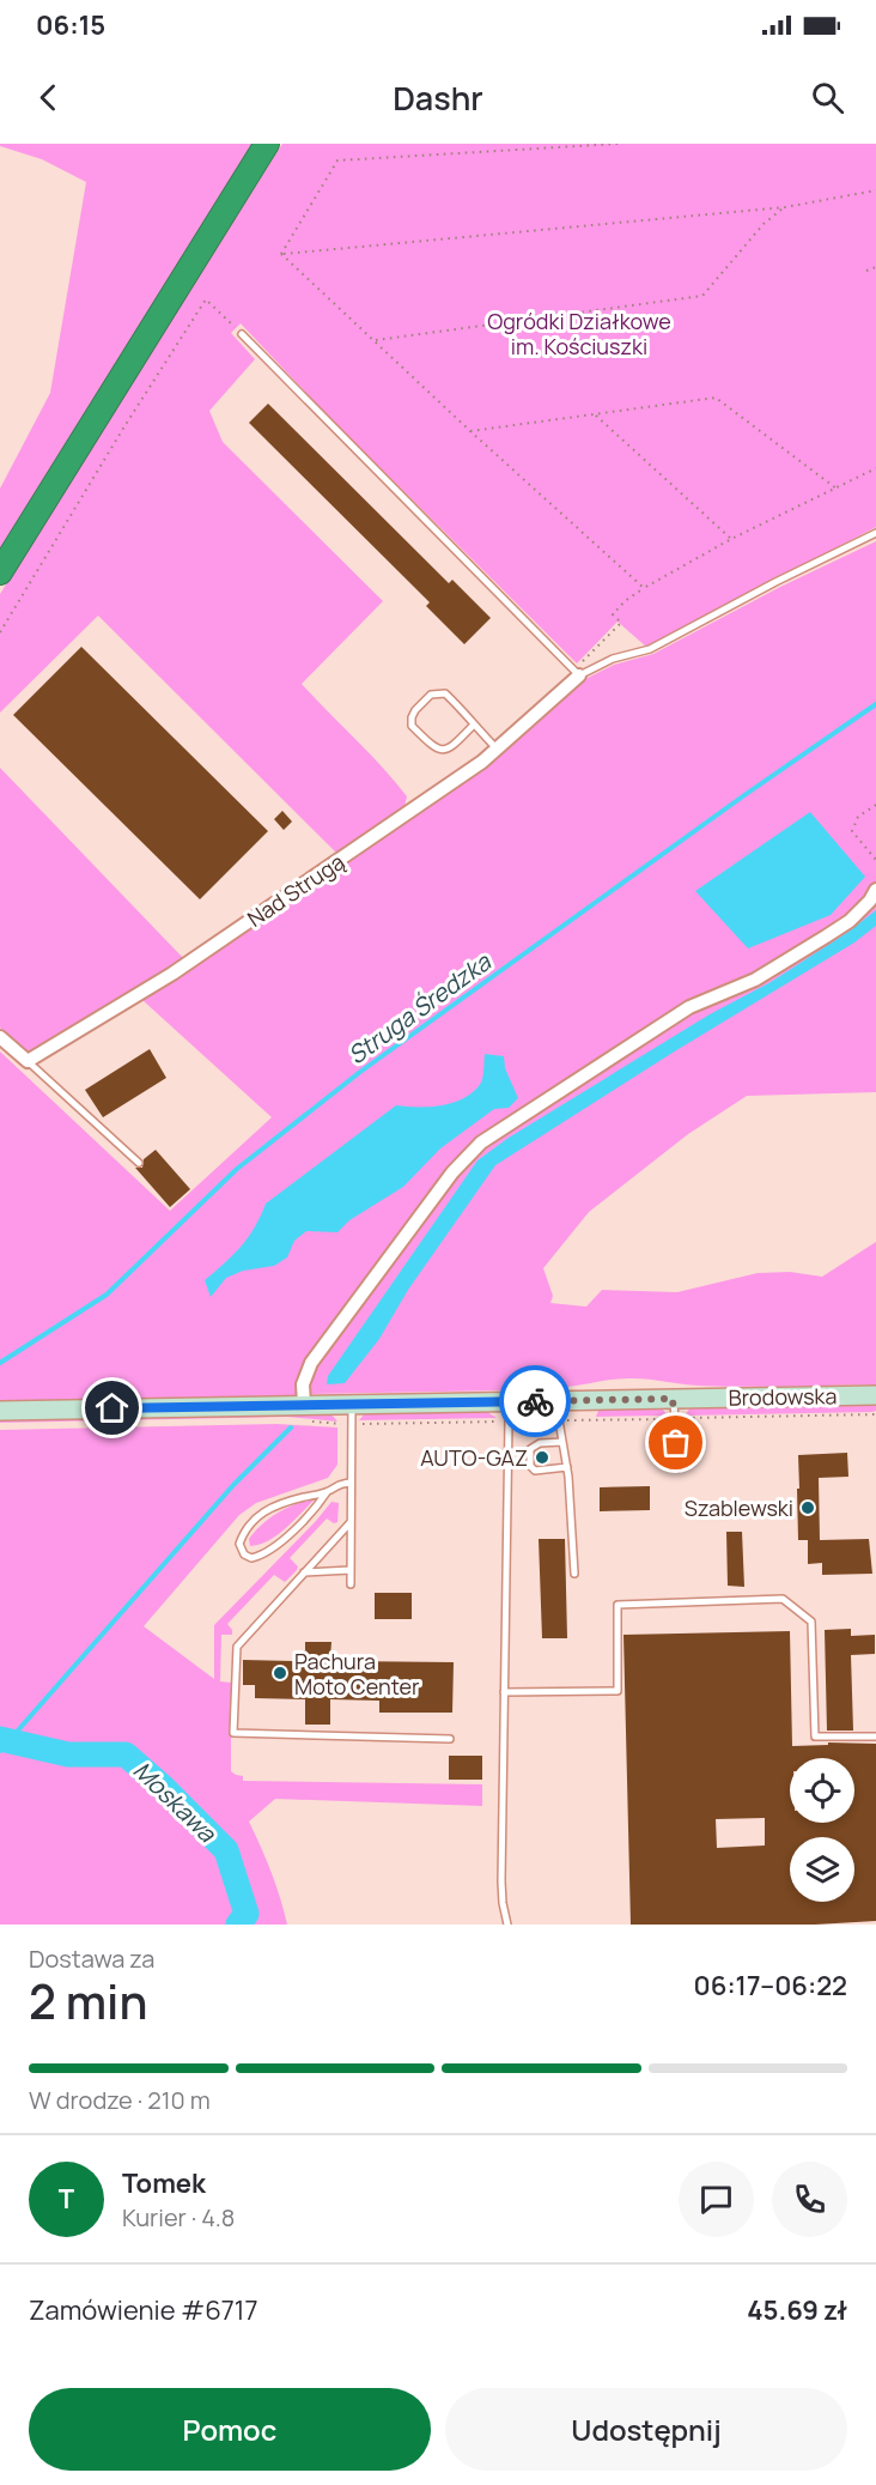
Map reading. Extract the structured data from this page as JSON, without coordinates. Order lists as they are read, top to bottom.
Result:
{
  "streets": {
    "street": ["Nad Strugą", "Brodowska"]
  },
  "water": ["Struga Średzka", "Moskawa"],
  "parks": ["Ogródki Działkowe im. Kościuszki"],
  "places": ["AUTO-GAZ", "Szablewski", "Pachura Moto Center"],
  "page": {
    "status": "06:15",
    "header": "Dashr",
    "heading": ["2 min", "Dostawa za", "06:17–06:22"],
    "panel": [
      "Tomek",
      "Kurier · 4.8",
      "Zamówienie #6717",
      "45.69 zł"
    ],
    "bar": "W drodze · 210 m",
    "round": "T",
    "buttons": ["Pomoc", "Udostępnij"]
  }
}
